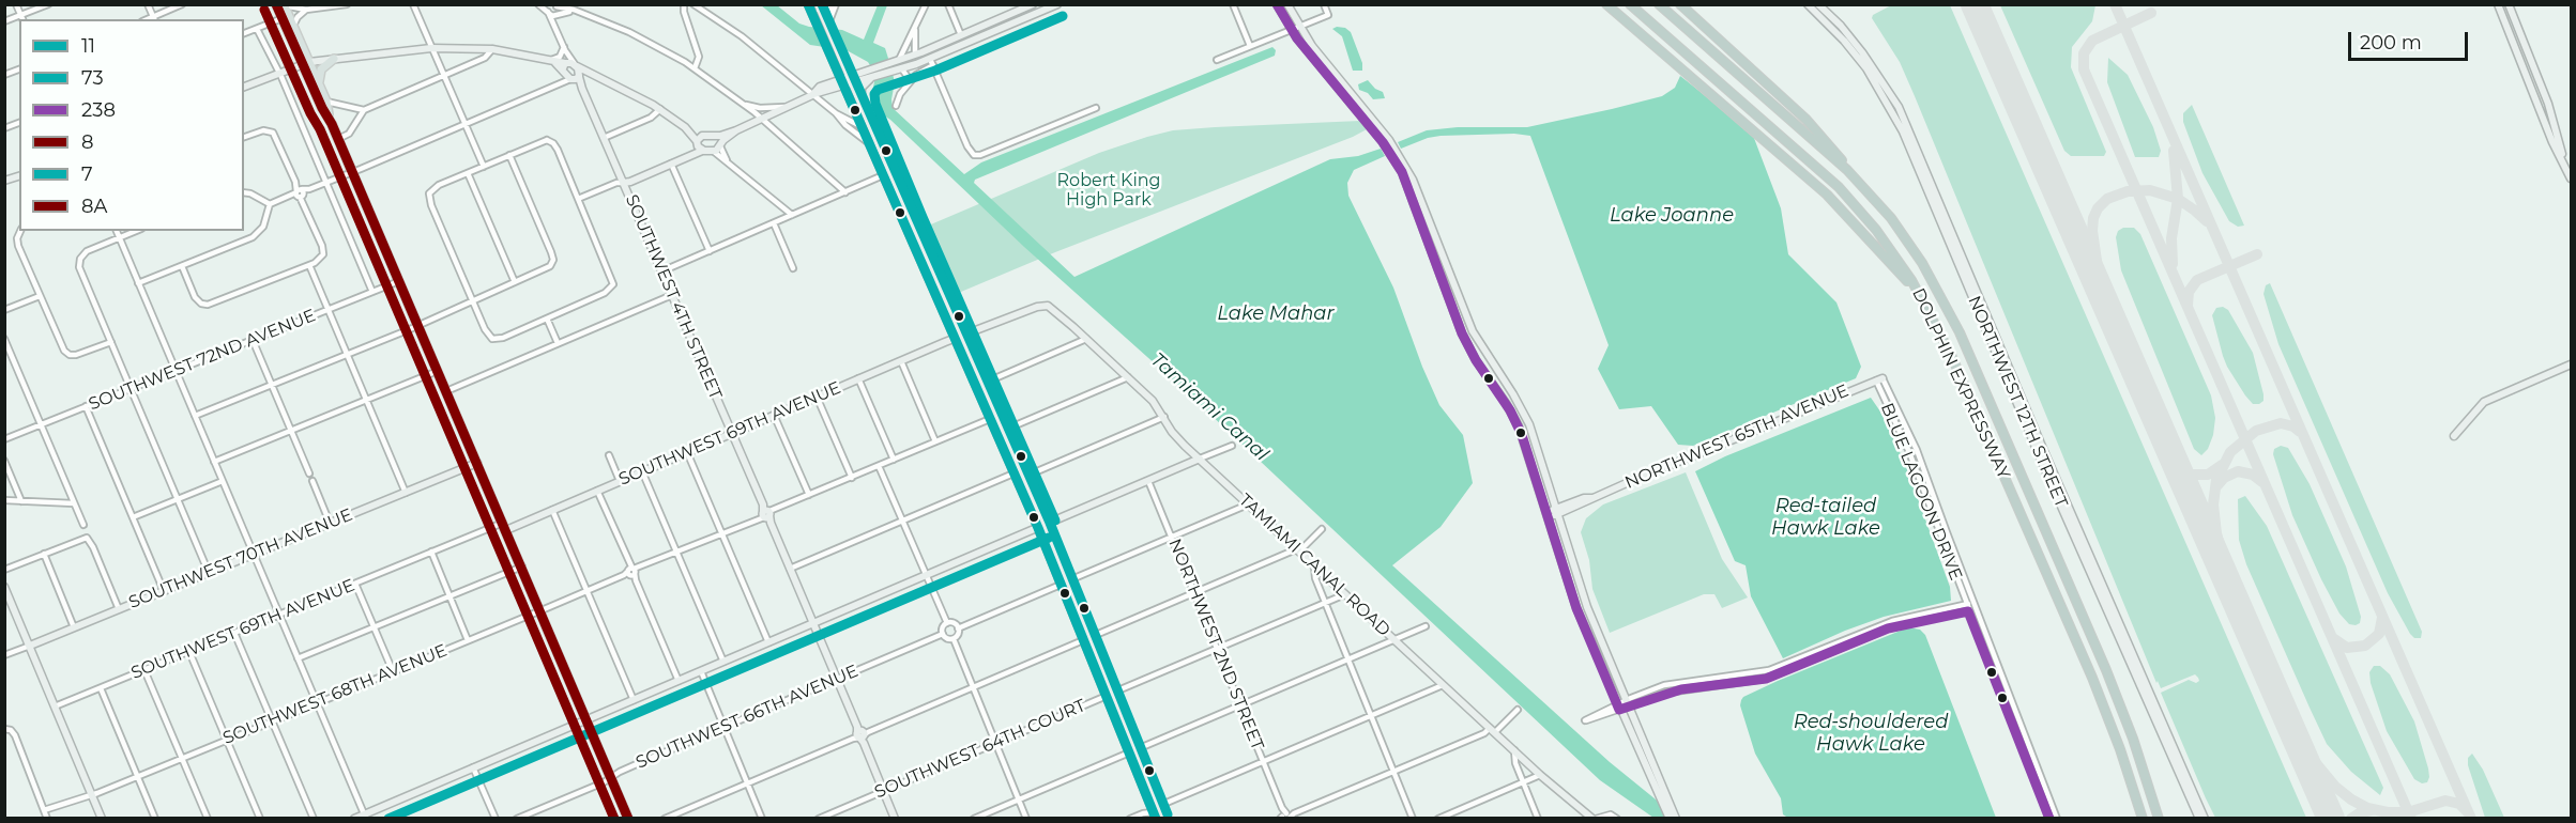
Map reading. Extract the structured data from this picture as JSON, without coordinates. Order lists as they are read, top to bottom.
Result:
{
  "streets": {
    "highway": ["DOLPHIN EXPRESSWAY"],
    "main road": [
      "SOUTHWEST 4TH STREET",
      "NORTHWEST 12TH STREET",
      "SOUTHWEST 69TH AVENUE",
      "NORTHWEST 65TH AVENUE",
      "SOUTHWEST 70TH AVENUE",
      "TAMIAMI CANAL ROAD"
    ],
    "street": [
      "SOUTHWEST 72ND AVENUE",
      "BLUE LAGOON DRIVE",
      "NORTHWEST 2ND STREET",
      "SOUTHWEST 68TH AVENUE",
      "SOUTHWEST 66TH AVENUE",
      "SOUTHWEST 64TH COURT"
    ]
  },
  "crossings": [
    ["SOUTHWEST 4TH STREET", "SOUTHWEST 69TH AVENUE"],
    ["SOUTHWEST 4TH STREET", "SOUTHWEST 68TH AVENUE"],
    ["SOUTHWEST 4TH STREET", "SOUTHWEST 66TH AVENUE"],
    ["SOUTHWEST 4TH STREET", "SOUTHWEST 64TH COURT"],
    ["SOUTHWEST 69TH AVENUE", "TAMIAMI CANAL ROAD"],
    ["NORTHWEST 65TH AVENUE", "BLUE LAGOON DRIVE"]
  ],
  "water": [
    "Lake Joanne",
    "Lake Mahar",
    "Tamiami Canal",
    "Red-tailed Hawk Lake",
    "Red-shouldered Hawk Lake"
  ],
  "parks": ["Robert King High Park"],
  "lines": [
    "transit line 11",
    "transit line 238",
    "transit line 8",
    "transit line 7",
    "transit line 8A",
    "transit line 73"
  ],
  "legend": [
    "11",
    "73",
    "238",
    "8",
    "7",
    "8A"
  ],
  "scale_bar": "200 m"
}
